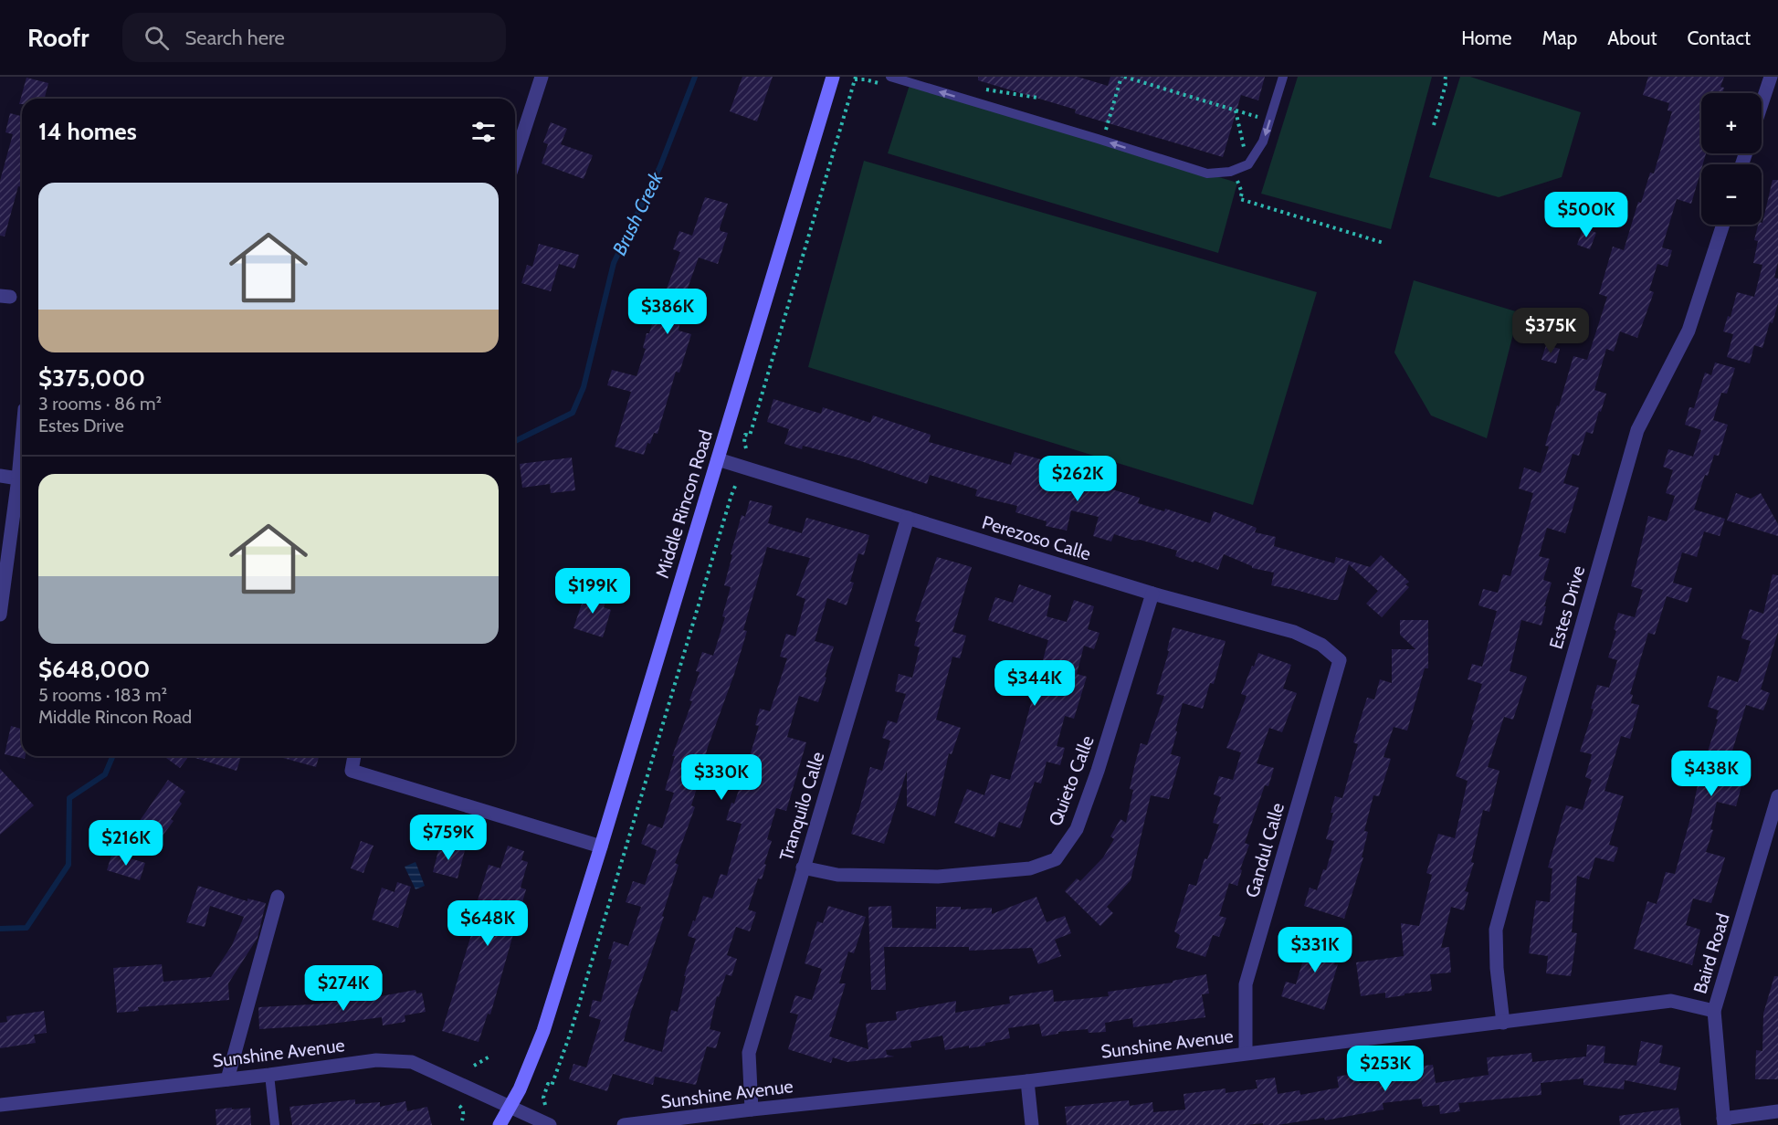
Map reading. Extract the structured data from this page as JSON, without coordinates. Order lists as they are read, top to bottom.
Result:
{
  "streets": {
    "street": [
      "Middle Rincon Road",
      "Perezoso Calle",
      "Estes Drive",
      "Quieto Calle",
      "Tranquilo Calle",
      "Gandul Calle",
      "Baird Road",
      "Sunshine Avenue"
    ]
  },
  "crossings": [
    ["Middle Rincon Road", "Perezoso Calle"],
    ["Middle Rincon Road", "Sunshine Avenue"],
    ["Perezoso Calle", "Quieto Calle"],
    ["Perezoso Calle", "Tranquilo Calle"],
    ["Perezoso Calle", "Gandul Calle"],
    ["Estes Drive", "Sunshine Avenue"],
    ["Quieto Calle", "Tranquilo Calle"],
    ["Tranquilo Calle", "Sunshine Avenue"],
    ["Gandul Calle", "Sunshine Avenue"],
    ["Baird Road", "Sunshine Avenue"]
  ],
  "water": ["Brush Creek"],
  "page": {
    "header": "Roofr",
    "search": "Search here",
    "nav": [
      "Home",
      "Map",
      "About",
      "Contact"
    ],
    "map_buttons": ["+", "−"],
    "heading": "14 homes",
    "list": [
      {
        "name": "$375,000",
        "note": "3 rooms · 86 m² · Estes Drive"
      },
      {
        "name": "$648,000",
        "note": "5 rooms · 183 m² · Middle Rincon Road"
      }
    ],
    "price": [
      "$500K",
      "$386K",
      "$375K",
      "$262K",
      "$199K",
      "$344K",
      "$438K",
      "$330K",
      "$759K",
      "$216K",
      "$648K",
      "$331K",
      "$274K",
      "$253K"
    ]
  }
}
